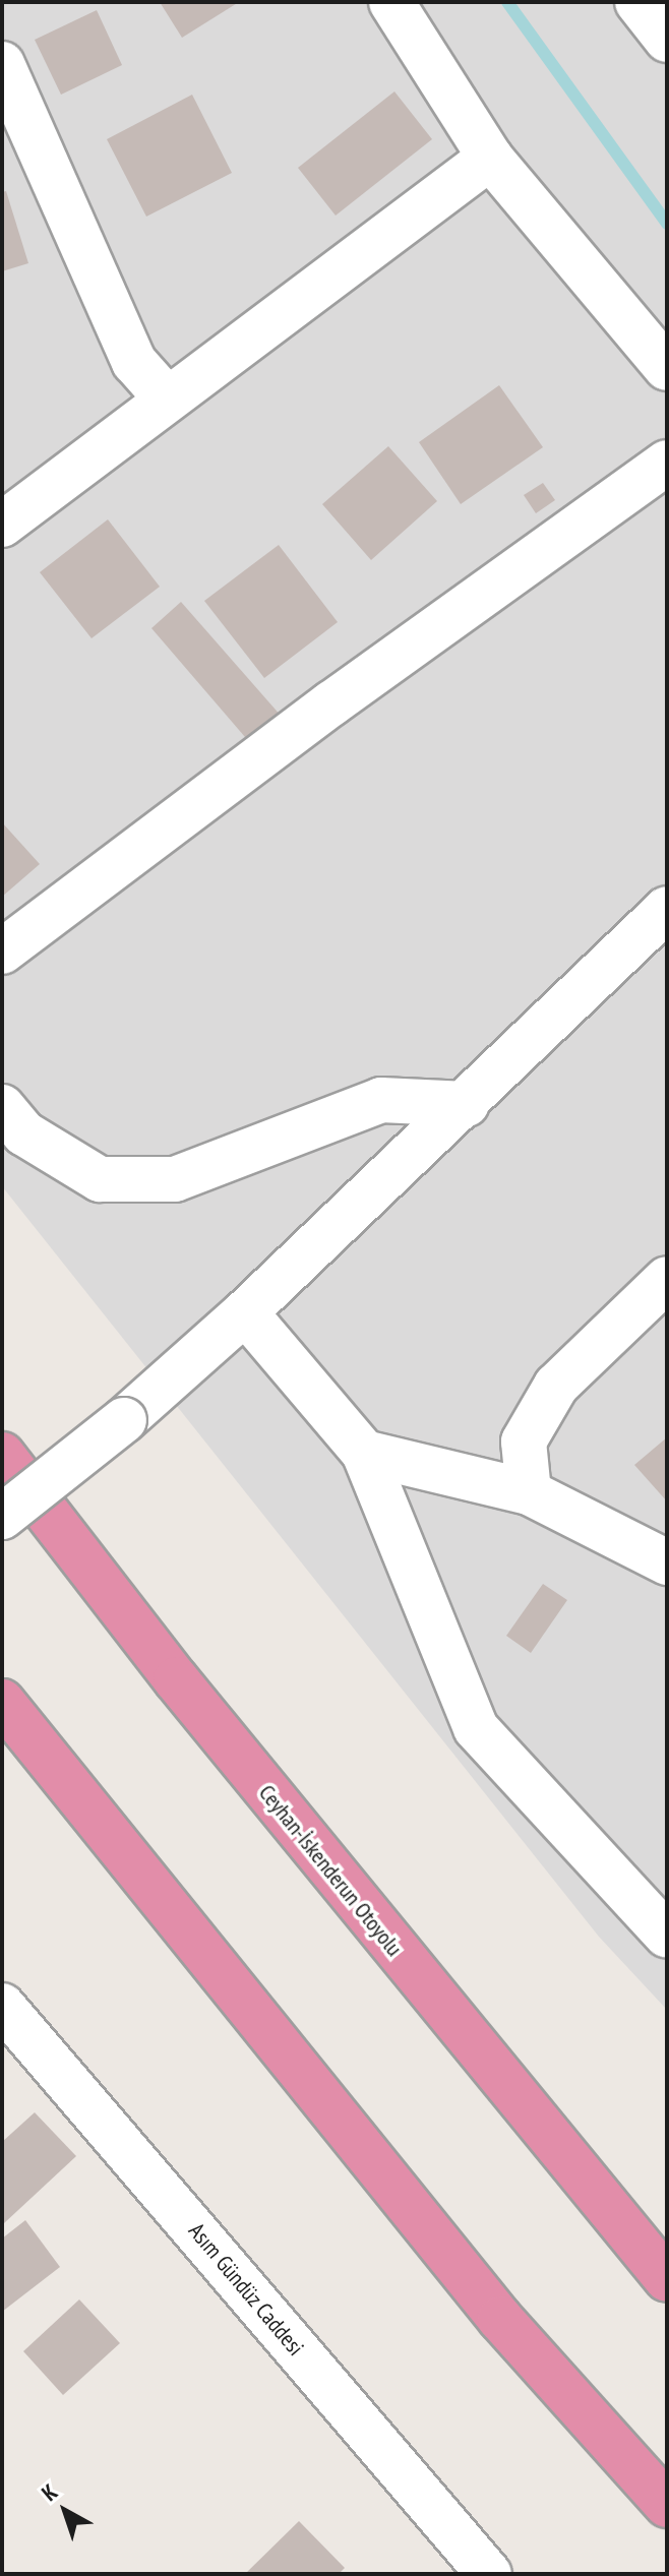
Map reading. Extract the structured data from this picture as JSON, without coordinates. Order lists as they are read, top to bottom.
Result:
{
  "streets": {
    "highway": ["Ceyhan-İskenderun Otoyolu"],
    "street": ["Asım Gündüz Caddesi"]
  },
  "north": "top left"
}
